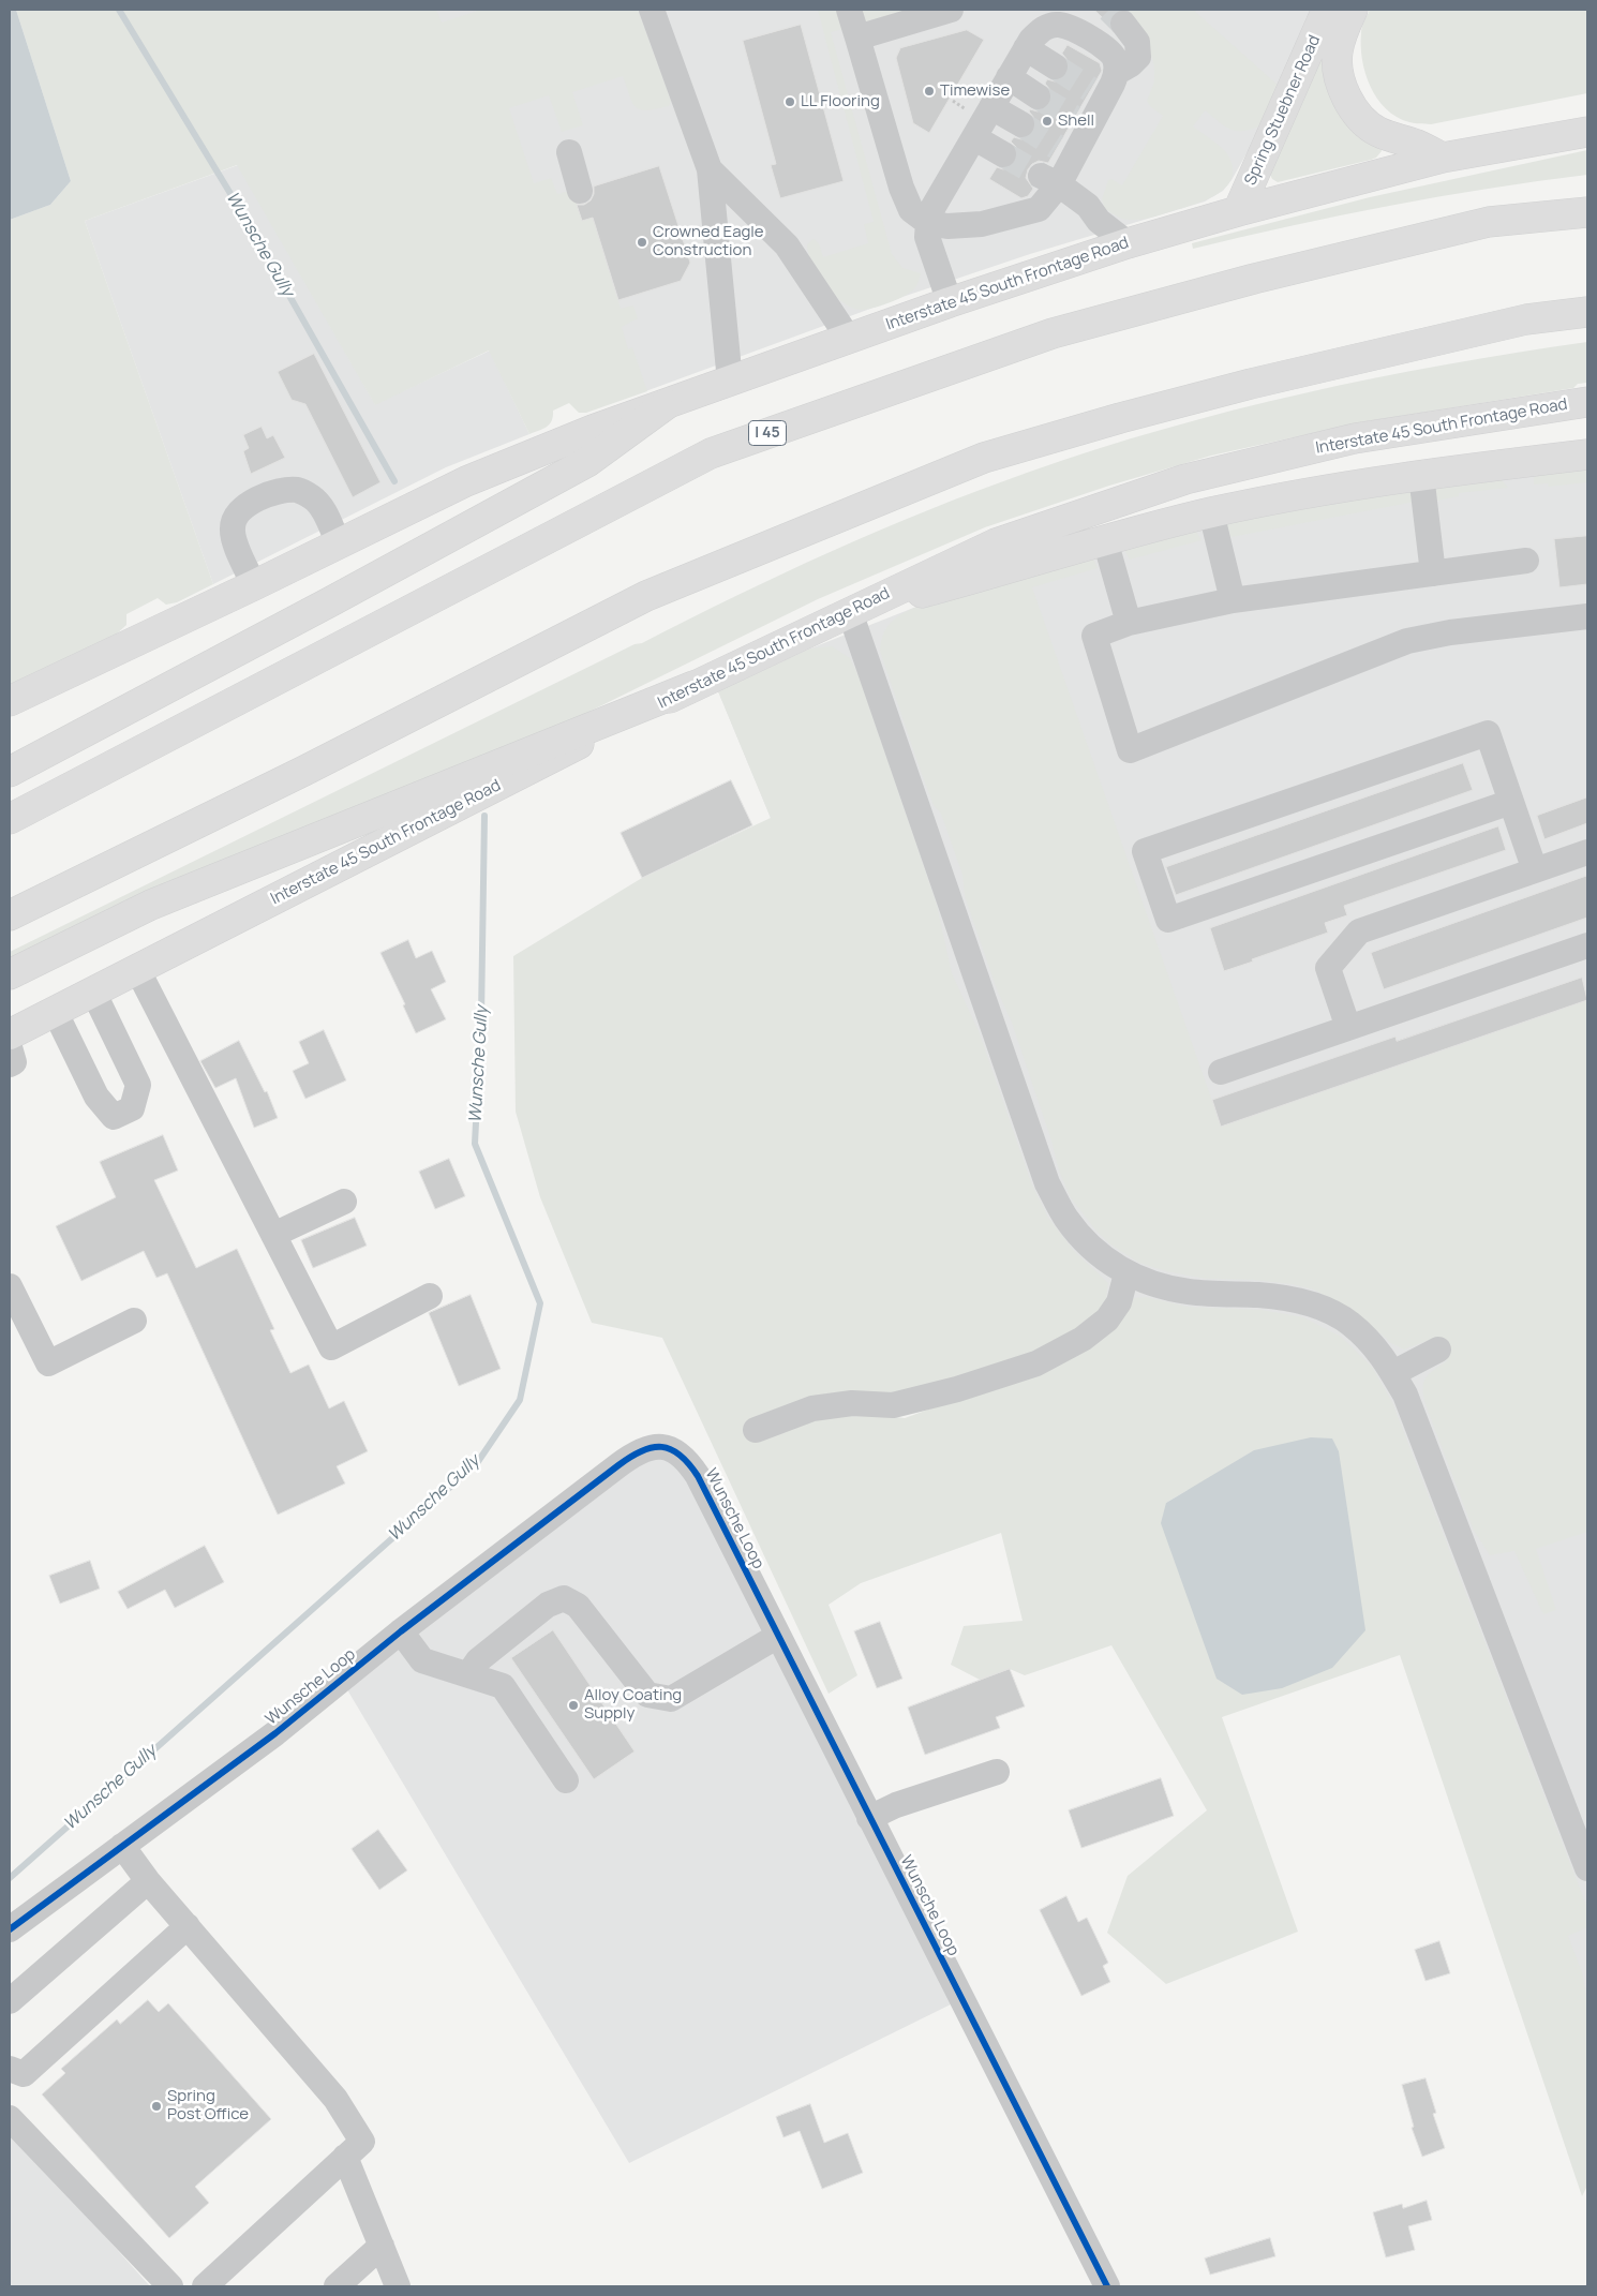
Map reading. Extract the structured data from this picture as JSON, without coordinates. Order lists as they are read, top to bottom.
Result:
{
  "streets": {
    "main road": ["Spring Stuebner Road", "Interstate 45 South Frontage Road", "I 45"],
    "street": ["Wunsche Loop"]
  },
  "crossings": [
    ["Spring Stuebner Road", "Interstate 45 South Frontage Road"]
  ],
  "water": ["Wunsche Gully"],
  "places": [
    "Timewise",
    "LL Flooring",
    "Shell",
    "Crowned Eagle Construction",
    "Alloy Coating Supply",
    "Spring Post Office"
  ]
}
